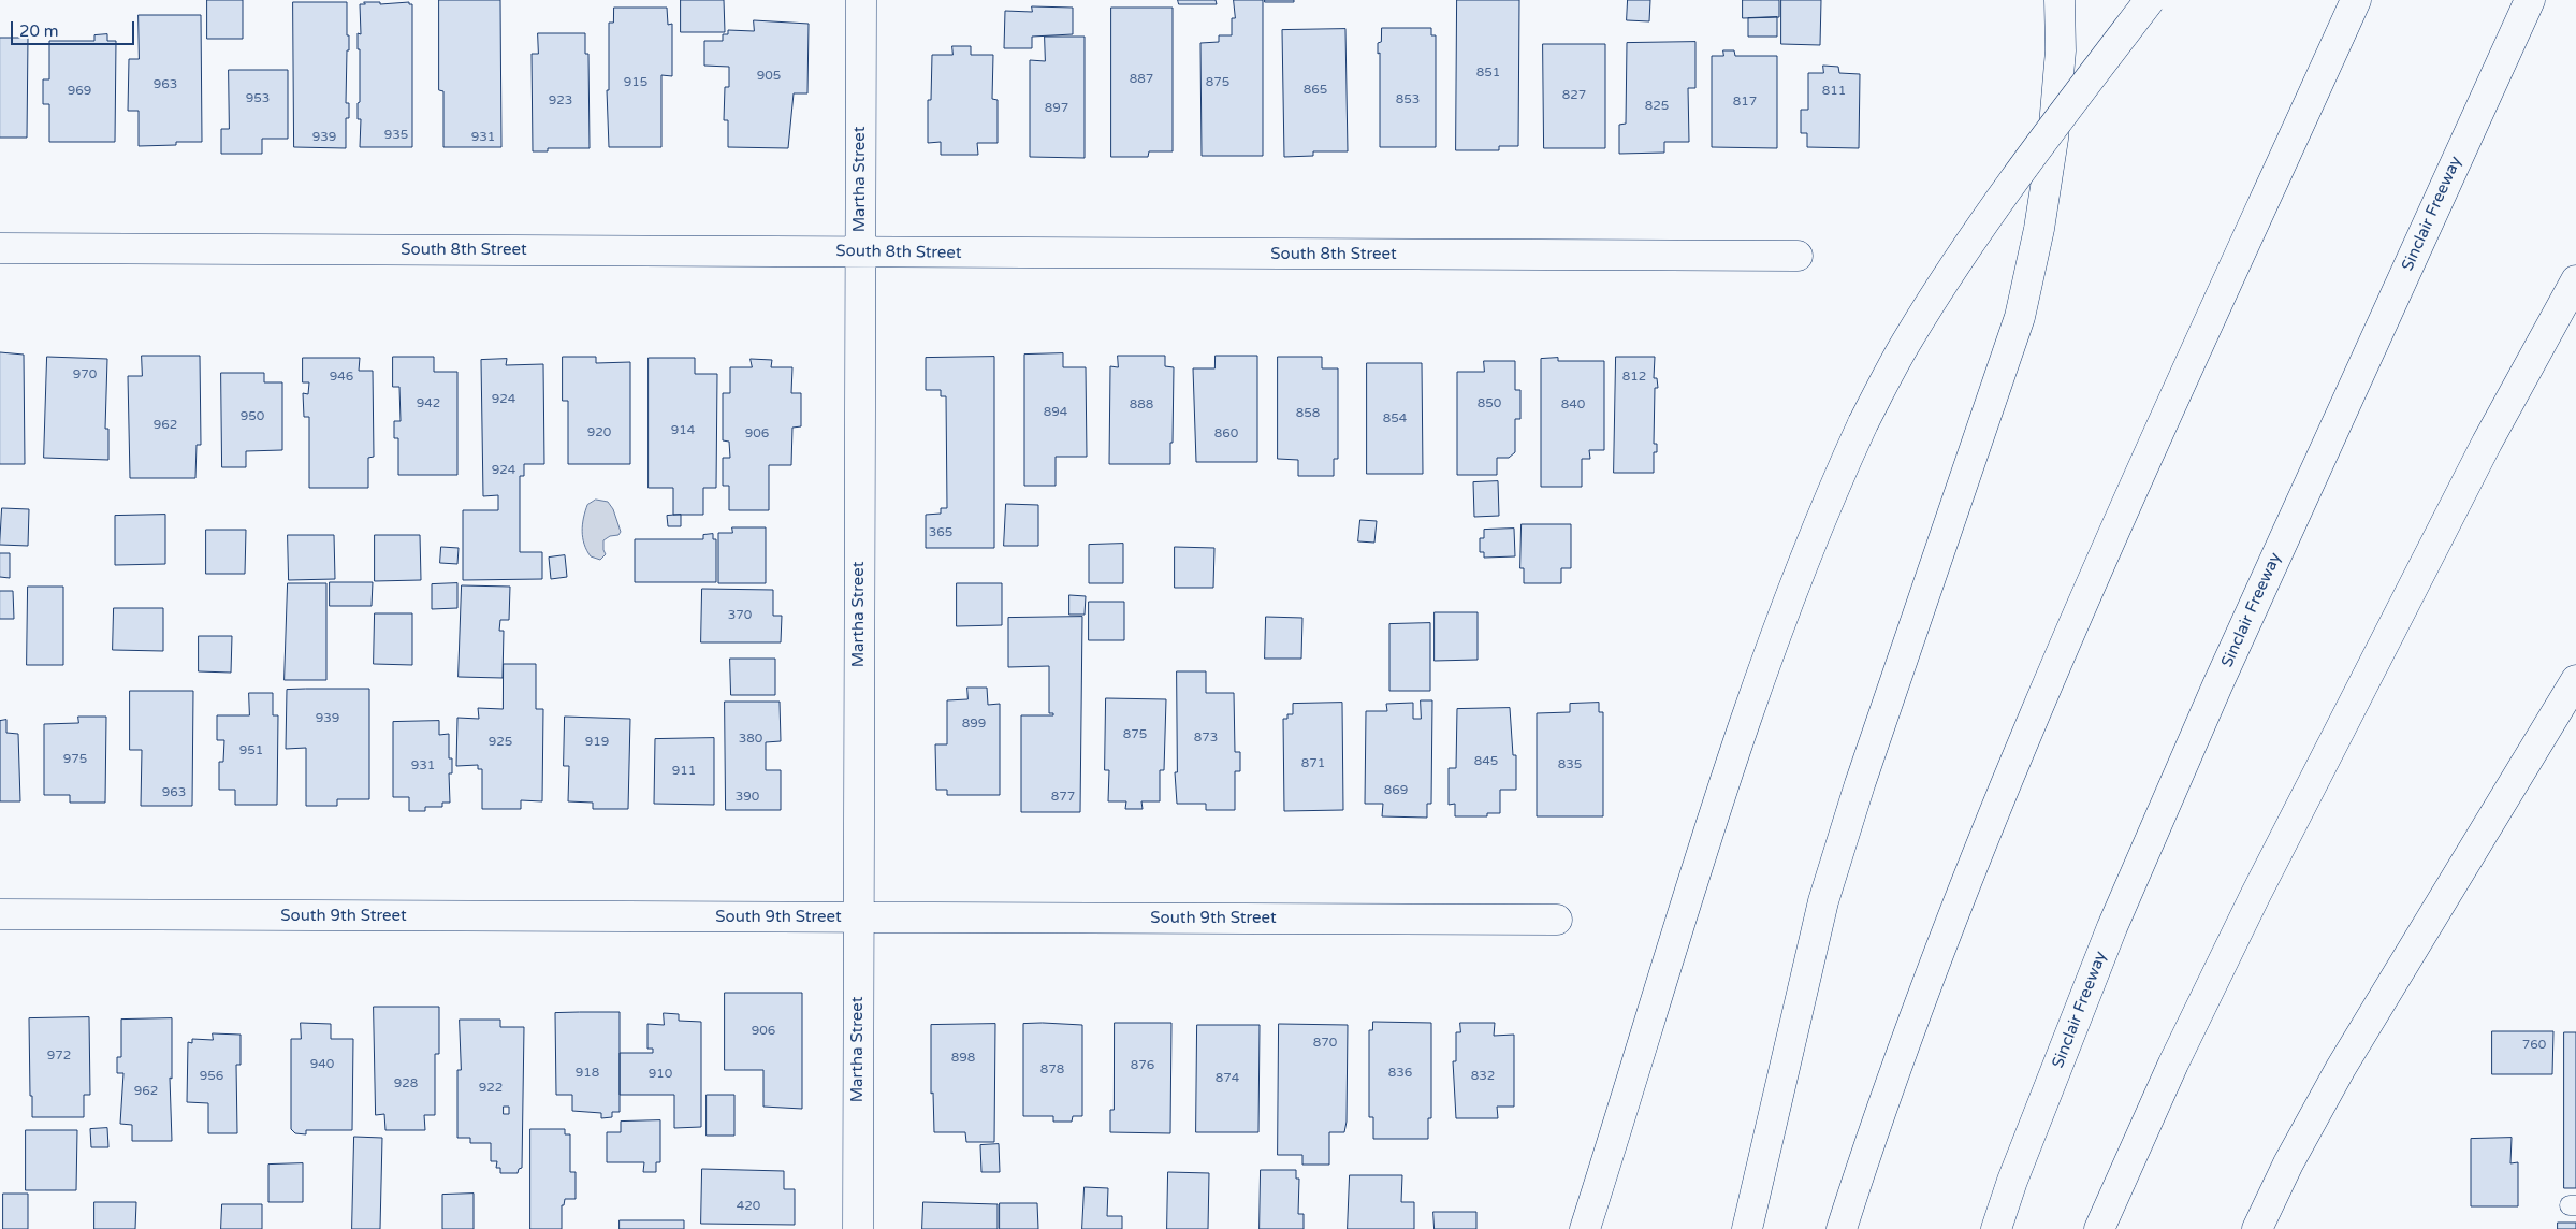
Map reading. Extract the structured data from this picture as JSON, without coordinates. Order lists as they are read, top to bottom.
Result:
{
  "streets": {
    "main road": [
      "Martha Street",
      "Sinclair Freeway",
      "South 8th Street",
      "South 9th Street"
    ]
  },
  "crossings": [
    ["Martha Street", "South 8th Street"],
    ["Martha Street", "South 9th Street"]
  ],
  "house_numbers": [
    "851",
    "905",
    "887",
    "915",
    "875",
    "963",
    "865",
    "969",
    "811",
    "827",
    "953",
    "853",
    "923",
    "817",
    "825",
    "897",
    "935",
    "939",
    "931",
    "970",
    "946",
    "812",
    "924",
    "942",
    "850",
    "888",
    "840",
    "894",
    "858",
    "950",
    "854",
    "962",
    "914",
    "920",
    "906",
    "860",
    "924",
    "365",
    "370",
    "939",
    "899",
    "875",
    "873",
    "380",
    "925",
    "919",
    "951",
    "975",
    "845",
    "871",
    "835",
    "931",
    "911",
    "869",
    "963",
    "390",
    "877",
    "906",
    "870",
    "760",
    "972",
    "898",
    "940",
    "876",
    "878",
    "918",
    "836",
    "910",
    "956",
    "832",
    "874",
    "928",
    "922",
    "962",
    "420"
  ],
  "scale_bar": "20 m"
}
